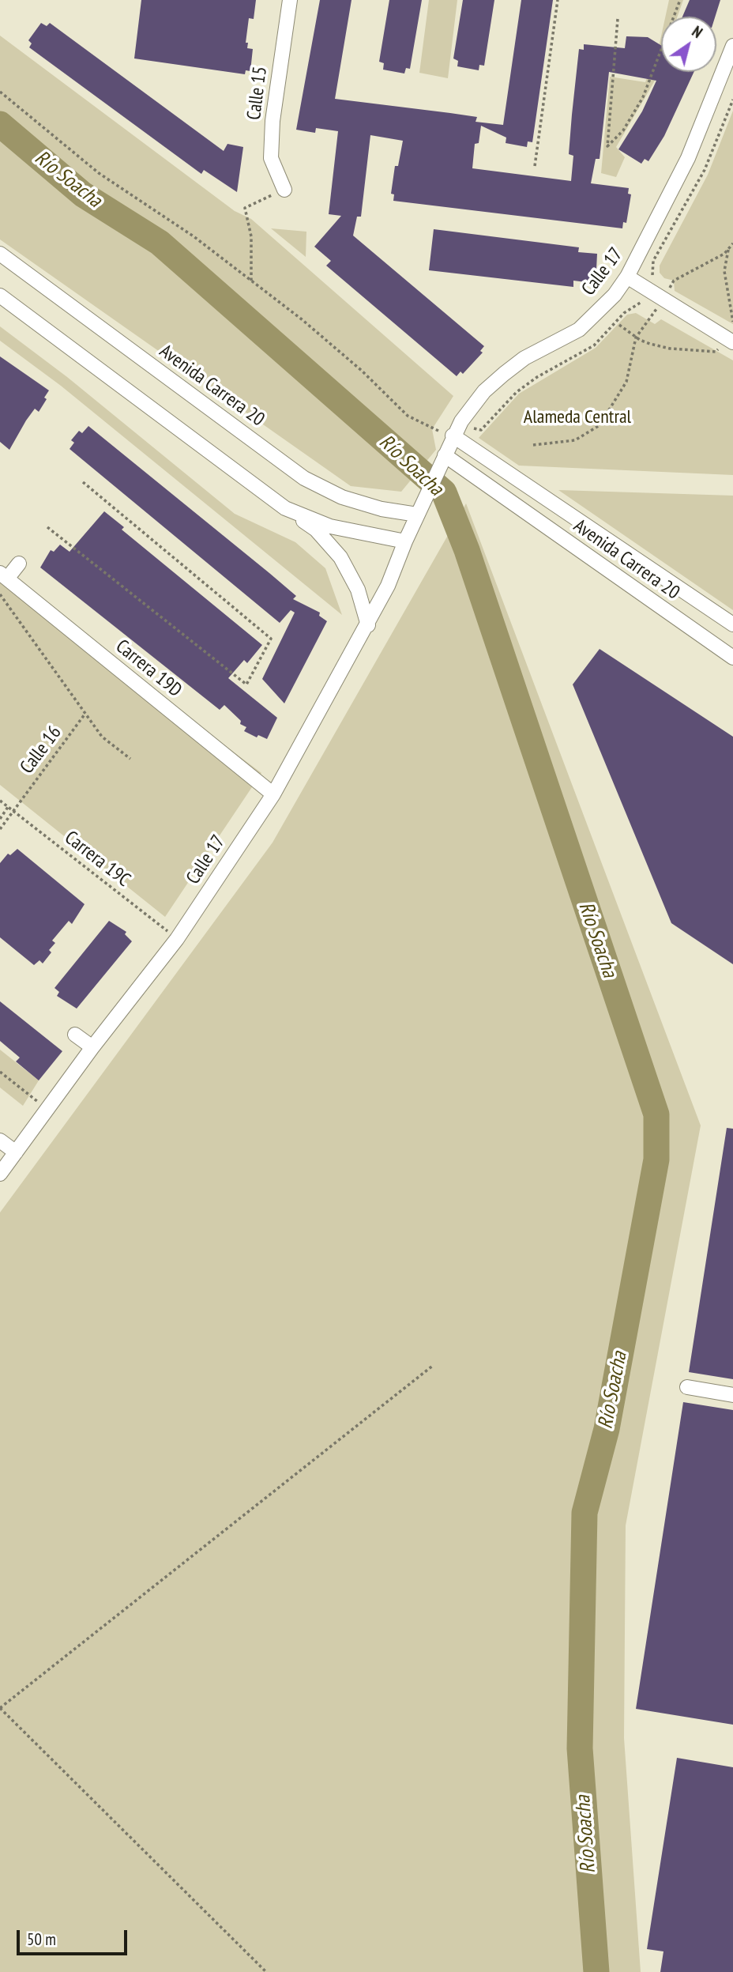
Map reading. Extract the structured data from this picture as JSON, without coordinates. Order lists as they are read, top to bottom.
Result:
{
  "streets": {
    "street": [
      "Calle 15",
      "Calle 17",
      "Avenida Carrera 20",
      "Carrera 19D"
    ],
    "path": ["Calle 16", "Carrera 19C"]
  },
  "crossings": [
    ["Calle 17", "Avenida Carrera 20"],
    ["Calle 17", "Carrera 19D"],
    ["Calle 17", "Carrera 19C"],
    ["Calle 16", "Carrera 19C"]
  ],
  "water": ["Río Soacha"],
  "parks": ["Alameda Central"],
  "scale_bar": "50 m",
  "north": "top right"
}
